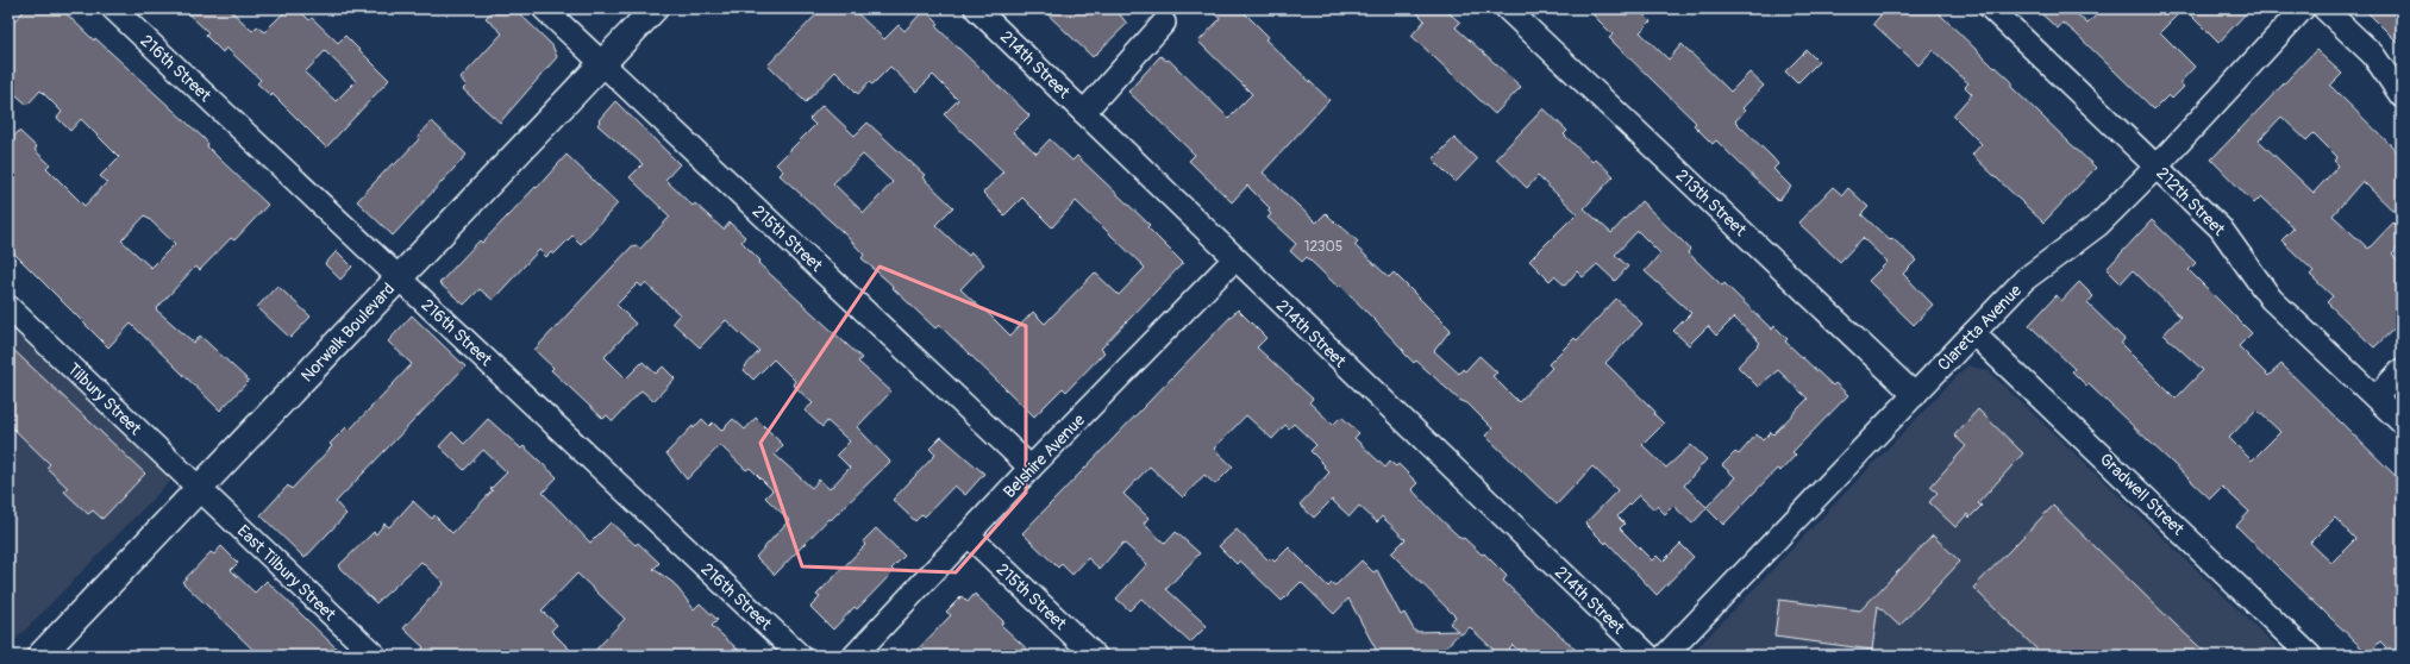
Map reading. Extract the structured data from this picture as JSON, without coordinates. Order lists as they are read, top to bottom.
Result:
{
  "streets": {
    "main road": ["Norwalk Boulevard"],
    "street": [
      "214th Street",
      "216th Street",
      "212th Street",
      "213th Street",
      "215th Street",
      "Claretta Avenue",
      "Tilbury Street",
      "Belshire Avenue",
      "Gradwell Street",
      "East Tilbury Street"
    ]
  },
  "crossings": [
    ["214th Street", "Belshire Avenue"],
    ["216th Street", "Norwalk Boulevard"],
    ["212th Street", "Claretta Avenue"],
    ["213th Street", "Claretta Avenue"],
    ["215th Street", "Norwalk Boulevard"],
    ["215th Street", "Belshire Avenue"],
    ["Claretta Avenue", "Gradwell Street"],
    ["Norwalk Boulevard", "Tilbury Street"],
    ["Norwalk Boulevard", "East Tilbury Street"],
    ["Tilbury Street", "East Tilbury Street"]
  ],
  "house_numbers": ["12305"]
}
